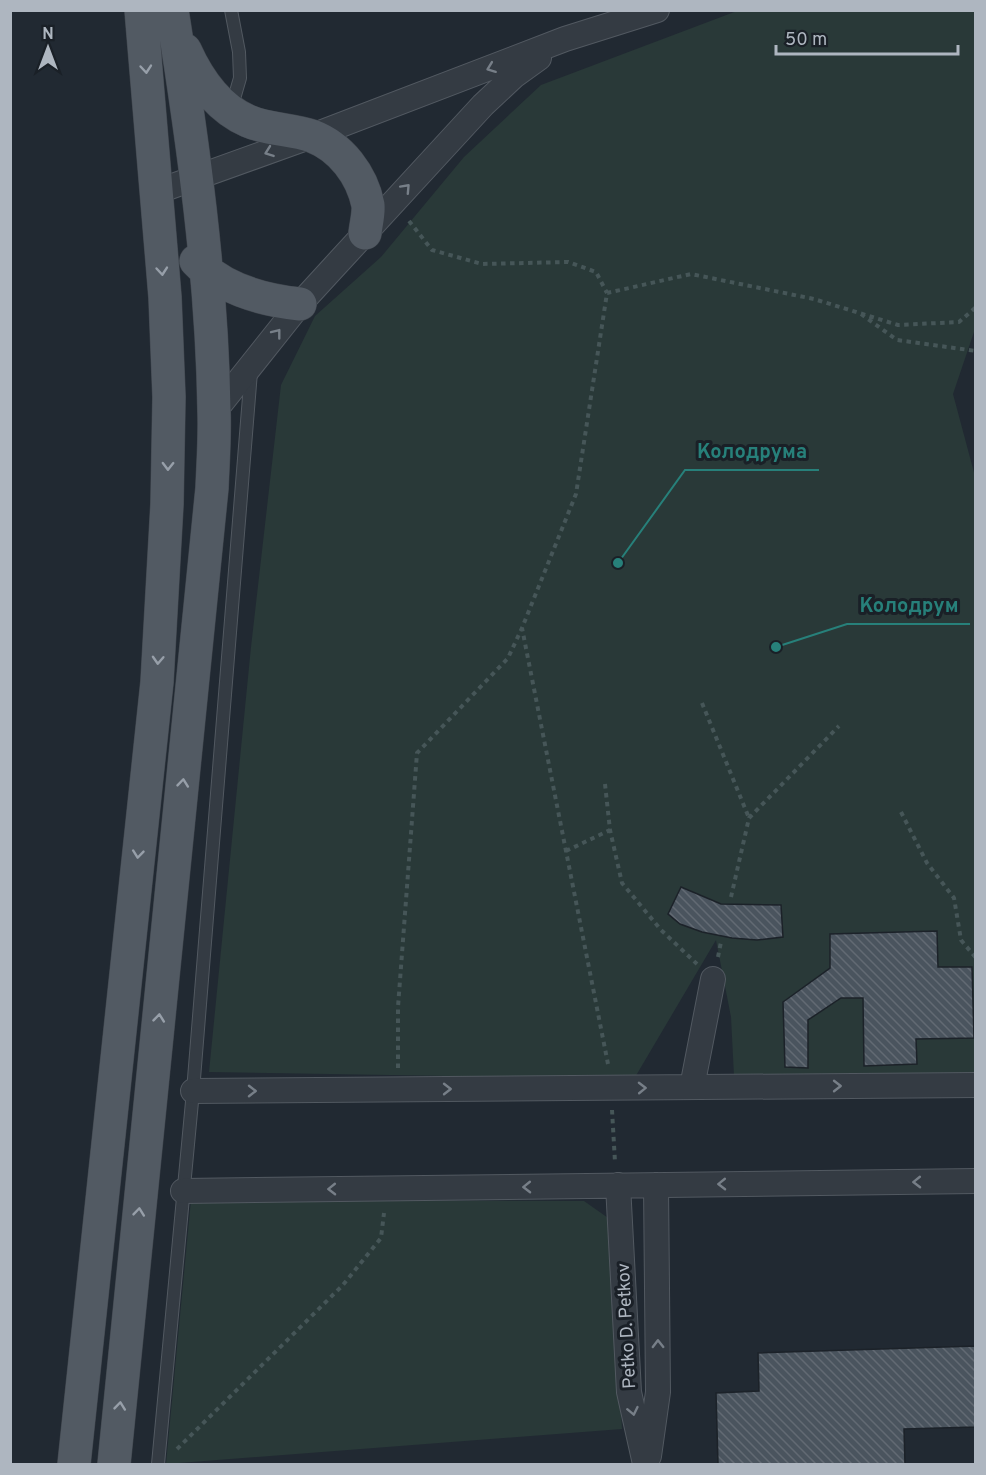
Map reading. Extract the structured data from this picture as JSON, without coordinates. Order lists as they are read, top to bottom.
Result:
{
  "streets": {
    "street": ["Petko D. Petkov"]
  },
  "places": ["Колодрума", "Колодрум"],
  "scale_bar": "50 m",
  "north": "top"
}
